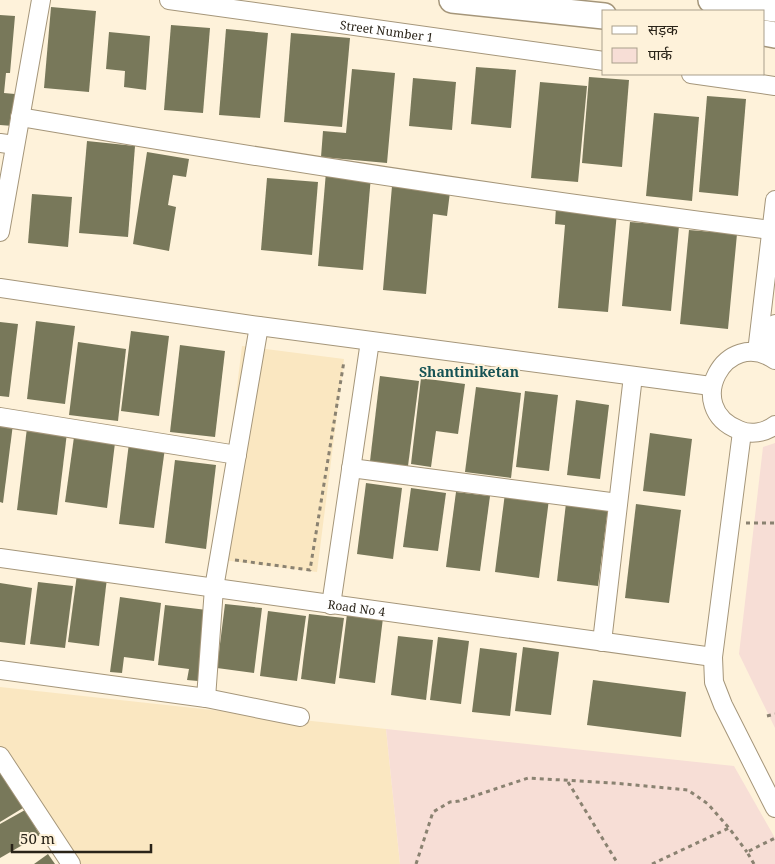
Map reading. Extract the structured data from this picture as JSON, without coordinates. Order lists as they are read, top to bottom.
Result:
{
  "streets": {
    "street": ["Street Number 1", "Road No 4"]
  },
  "districts": ["Shantiniketan"],
  "legend": ["सड़क", "पार्क"],
  "scale_bar": "50 m"
}
